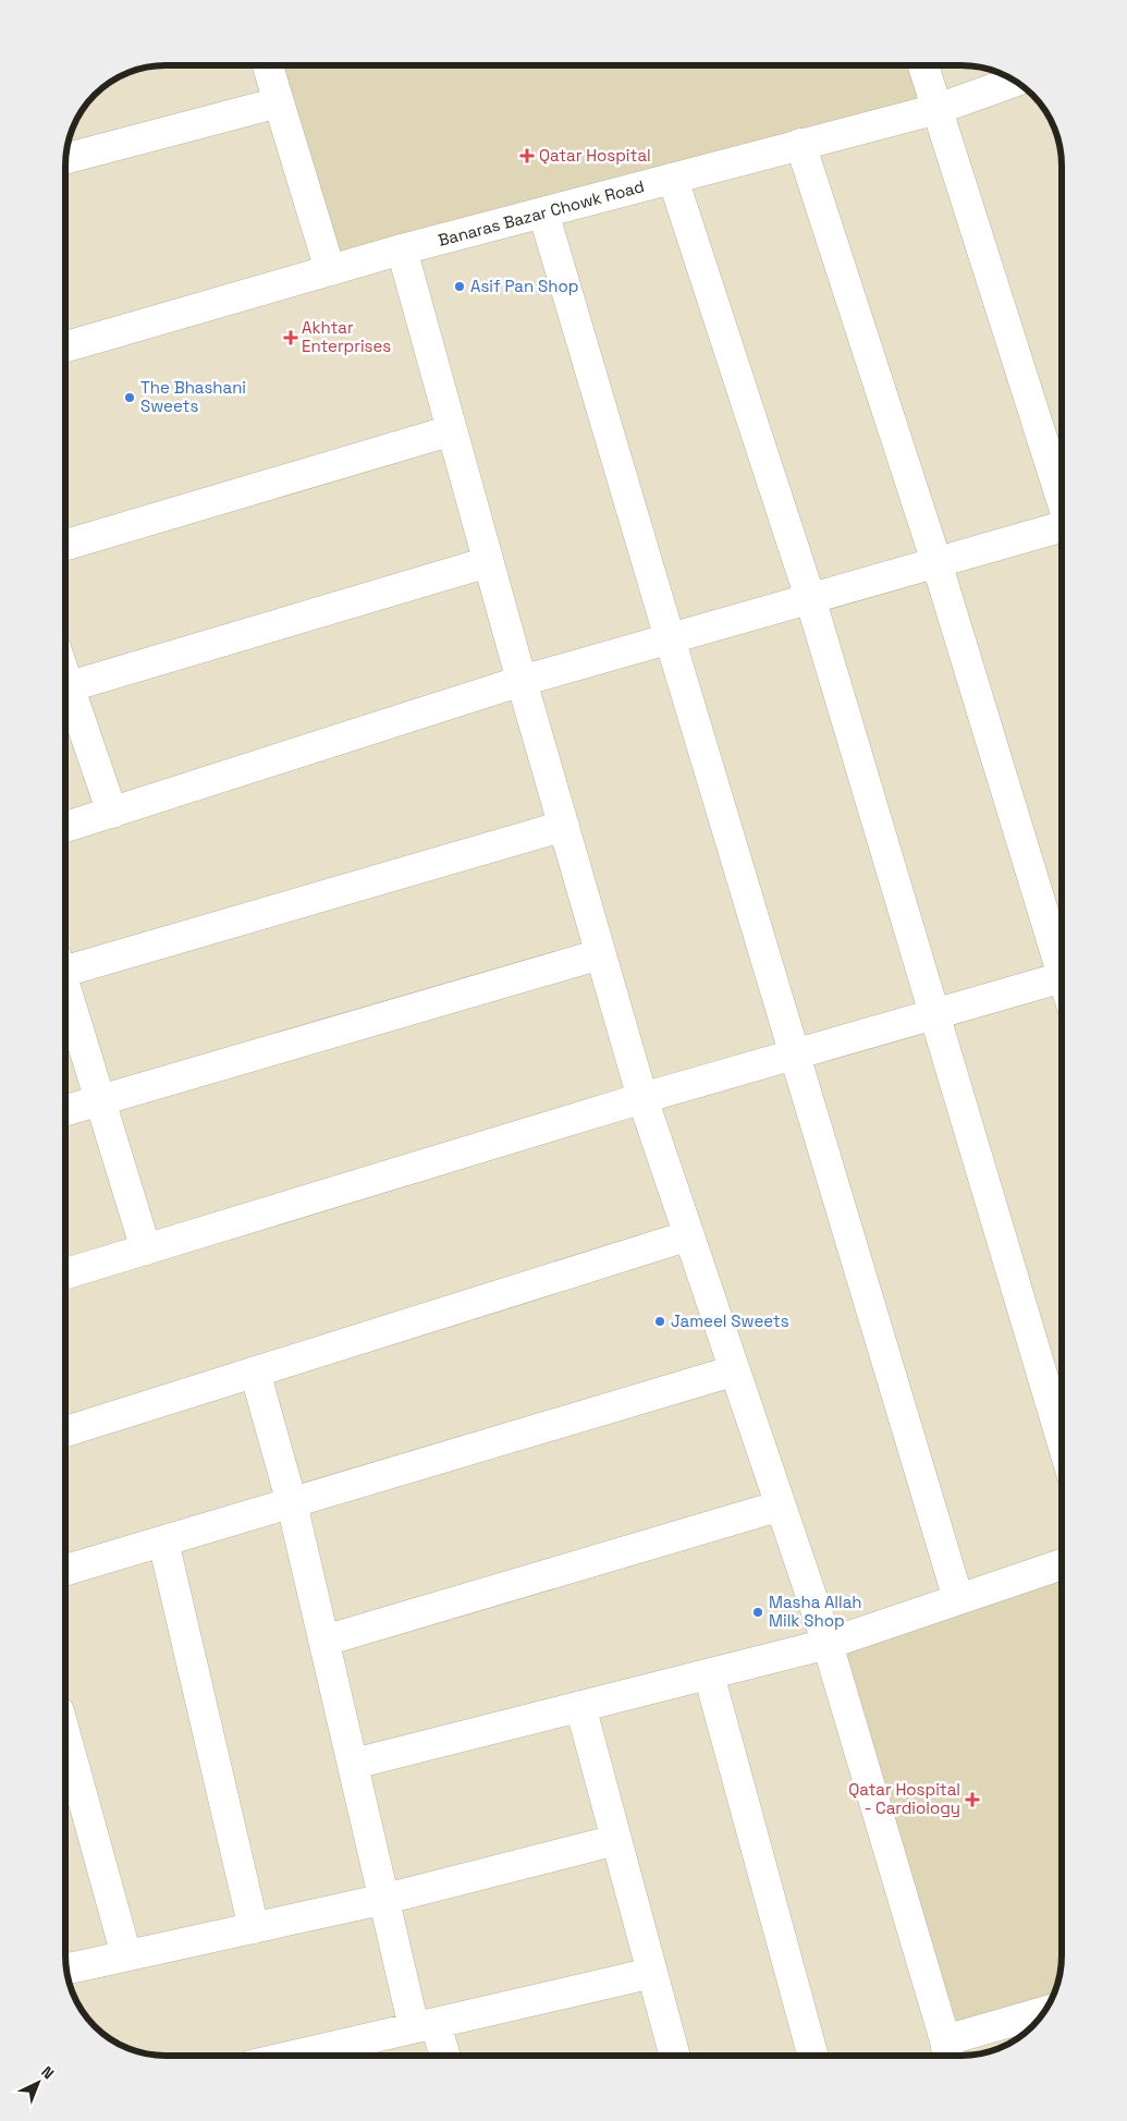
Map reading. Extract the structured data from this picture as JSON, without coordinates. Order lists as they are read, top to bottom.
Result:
{
  "streets": {
    "street": ["Banaras Bazar Chowk Road"]
  },
  "places": {
    "health": ["Qatar Hospital", "Akhtar Enterprises", "Qatar Hospital - Cardiology"],
    "other": [
      "Asif Pan Shop",
      "The Bhashani Sweets",
      "Jameel Sweets",
      "Masha Allah Milk Shop"
    ]
  },
  "north": "top right"
}
